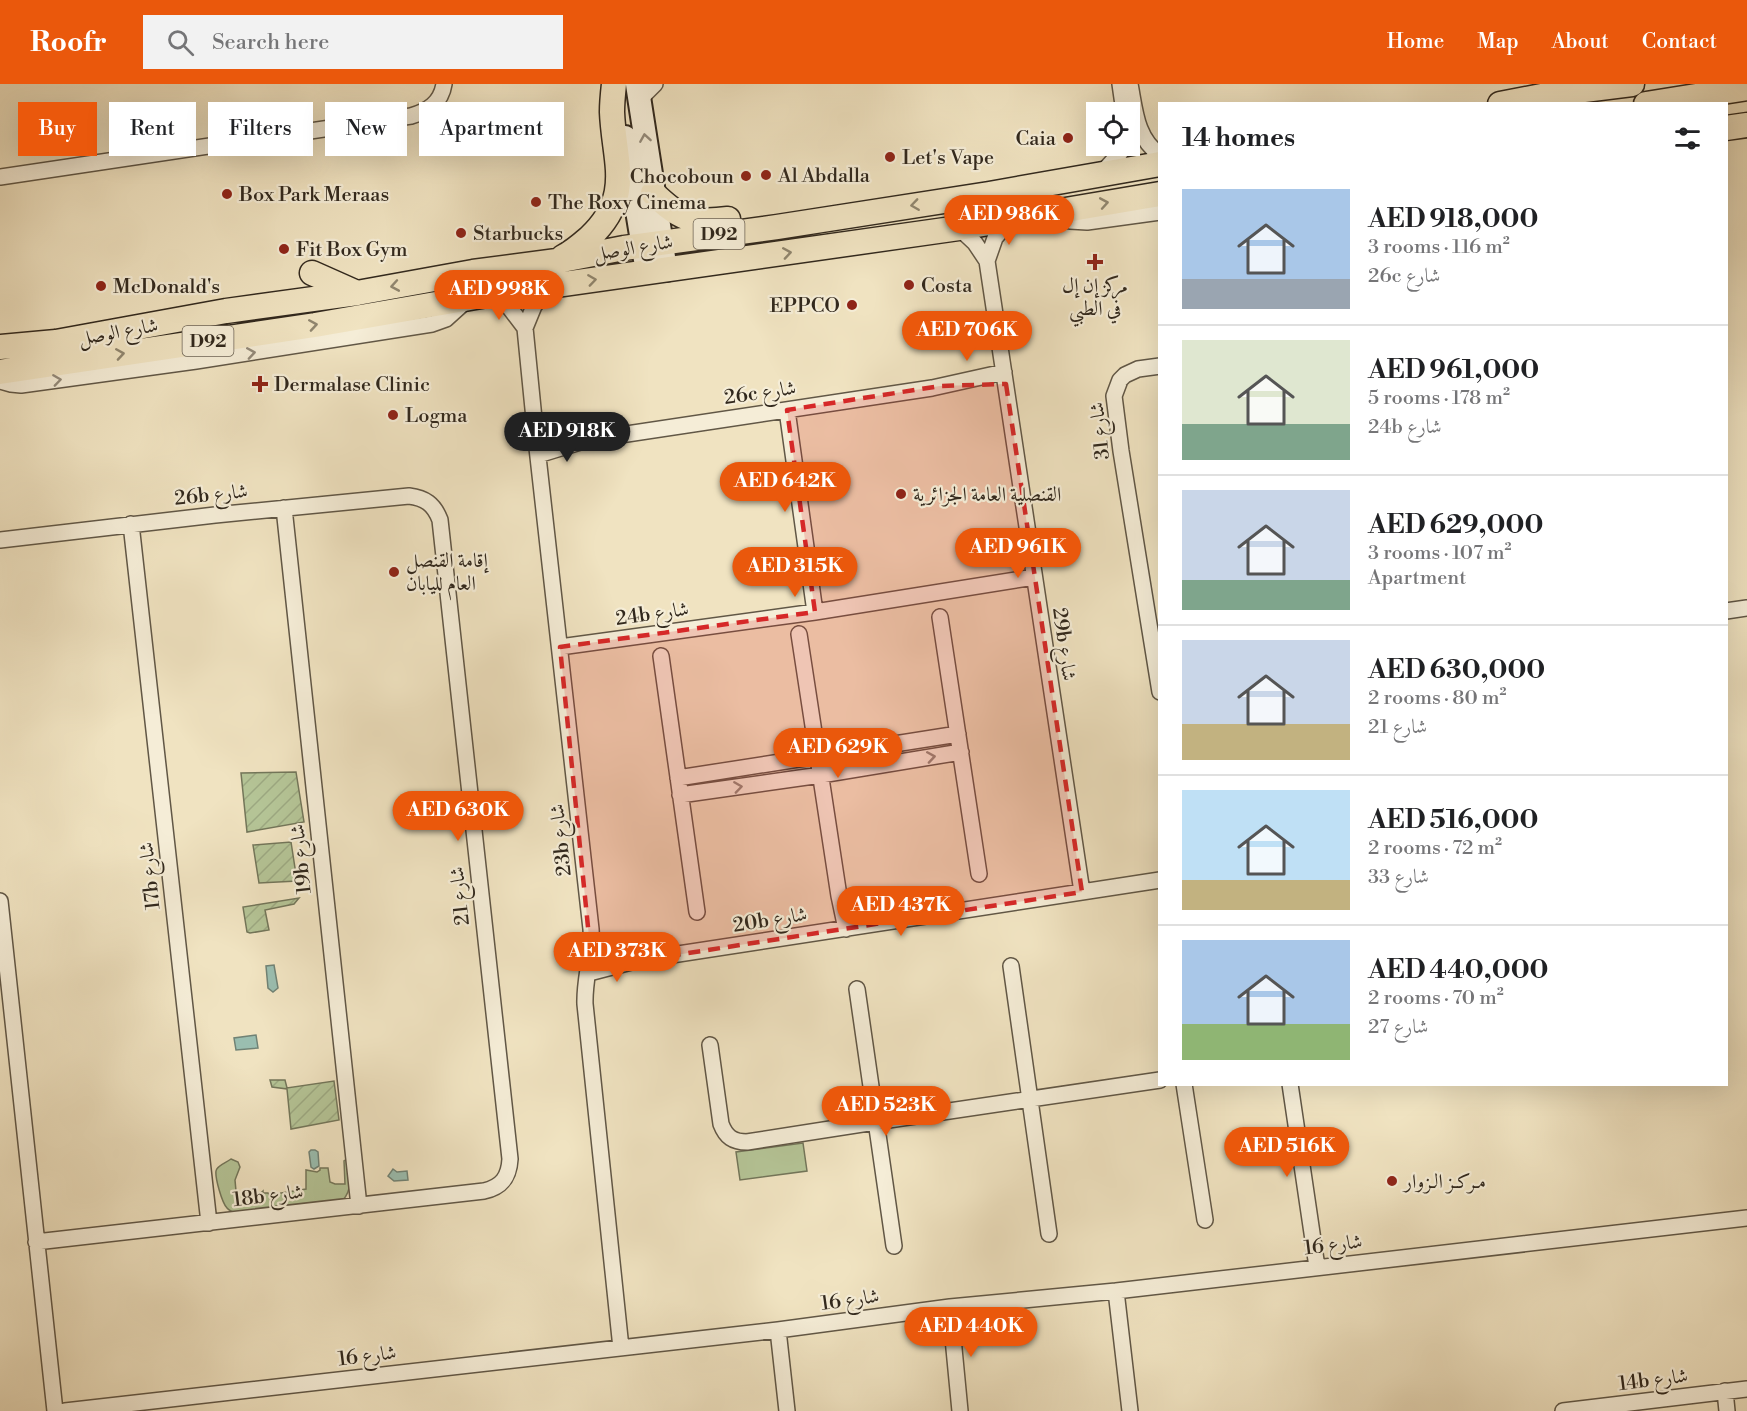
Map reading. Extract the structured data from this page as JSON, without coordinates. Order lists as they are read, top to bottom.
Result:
{
  "streets": {
    "main road": ["D92", "شارع الوصل"],
    "street": [
      "26c شارع",
      "شارع 31",
      "26b شارع",
      "24b شارع",
      "29b شارع",
      "23b شارع",
      "19b شارع",
      "17b شارع",
      "شارع 21",
      "20b شارع",
      "18b شارع",
      "شارع 16",
      "14b شارع"
    ]
  },
  "crossings": [
    ["شارع الوصل", "29b شارع"],
    ["26c شارع", "29b شارع"],
    ["26c شارع", "23b شارع"],
    ["26b شارع", "19b شارع"],
    ["26b شارع", "17b شارع"],
    ["26b شارع", "شارع 21"],
    ["24b شارع", "29b شارع"],
    ["24b شارع", "23b شارع"],
    ["29b شارع", "20b شارع"],
    ["23b شارع", "20b شارع"],
    ["23b شارع", "شارع 16"],
    ["19b شارع", "18b شارع"],
    ["17b شارع", "18b شارع"],
    ["شارع 21", "18b شارع"]
  ],
  "places": {
    "other": [
      "Caia",
      "Let's Vape",
      "Al Abdalla",
      "Chocoboun",
      "Box Park Meraas",
      "The Roxy Cinema",
      "Starbucks",
      "Fit Box Gym",
      "Costa",
      "McDonald's",
      "EPPCO",
      "Logma",
      "القنصلية العامة الجزائرية",
      "إقامة القنصل العام لليابان",
      "مـركـز الـزوار"
    ],
    "health": ["مركز إن إل في الطبي", "Dermalase Clinic"]
  },
  "page": {
    "header": "Roofr",
    "search": "Search here",
    "nav": [
      "Home",
      "Map",
      "About",
      "Contact"
    ],
    "chip": [
      "Buy",
      "Rent",
      "Filters",
      "New",
      "Apartment"
    ],
    "heading": "14 homes",
    "list": [
      {
        "name": "AED 918,000",
        "note": "3 rooms · 116 m² · 26c شارع"
      },
      {
        "name": "AED 961,000",
        "note": "5 rooms · 178 m² · 24b شارع"
      },
      {
        "name": "AED 629,000",
        "note": "3 rooms · 107 m² · Apartment"
      },
      {
        "name": "AED 630,000",
        "note": "2 rooms · 80 m² · شارع 21"
      },
      {
        "name": "AED 516,000",
        "note": "2 rooms · 72 m² · شارع 33"
      },
      {
        "name": "AED 440,000",
        "note": "2 rooms · 70 m² · شارع 27"
      }
    ],
    "price": [
      "AED 986K",
      "AED 998K",
      "AED 706K",
      "AED 918K",
      "AED 642K",
      "AED 961K",
      "AED 315K",
      "AED 629K",
      "AED 630K",
      "AED 437K",
      "AED 373K",
      "AED 523K",
      "AED 516K",
      "AED 440K"
    ]
  }
}
